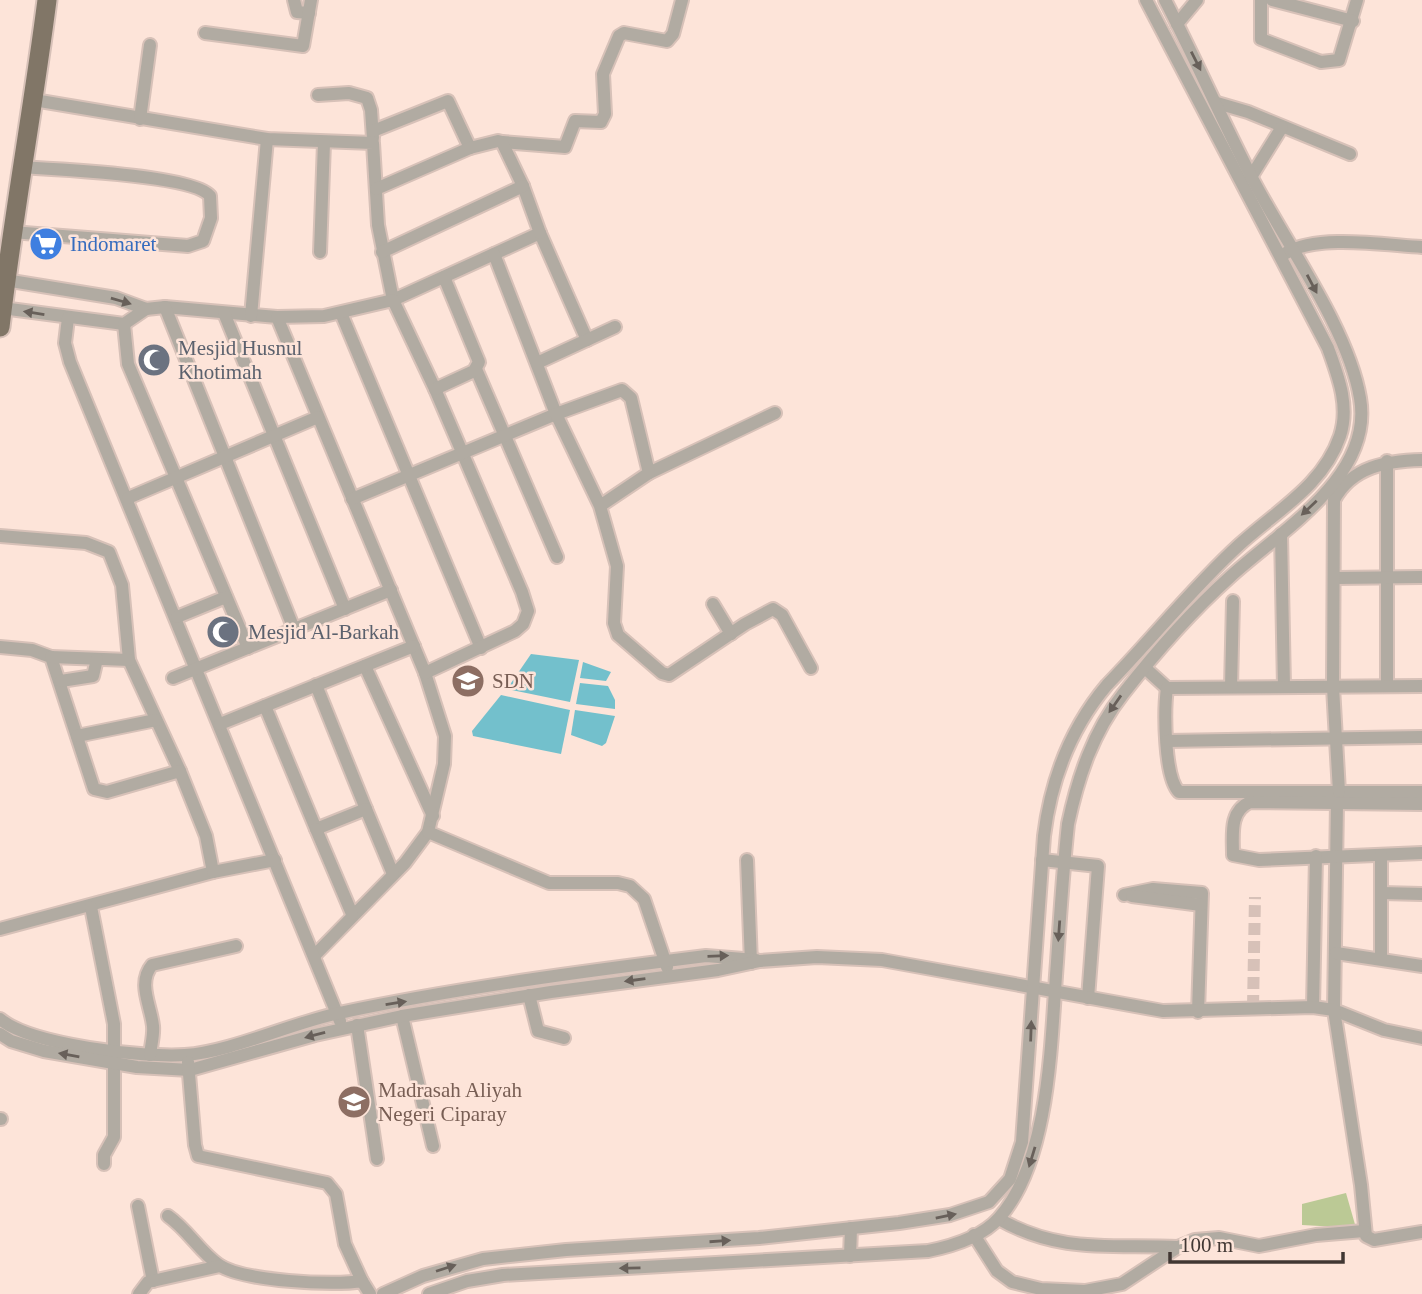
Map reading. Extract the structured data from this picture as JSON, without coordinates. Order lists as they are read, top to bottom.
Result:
{
  "places": {
    "supermarket": ["Indomaret"],
    "mosque": ["Mesjid Husnul Khotimah", "Mesjid Al-Barkah"],
    "school or university": ["SDN", "Madrasah Aliyah Negeri Ciparay"]
  },
  "scale_bar": "100 m"
}
